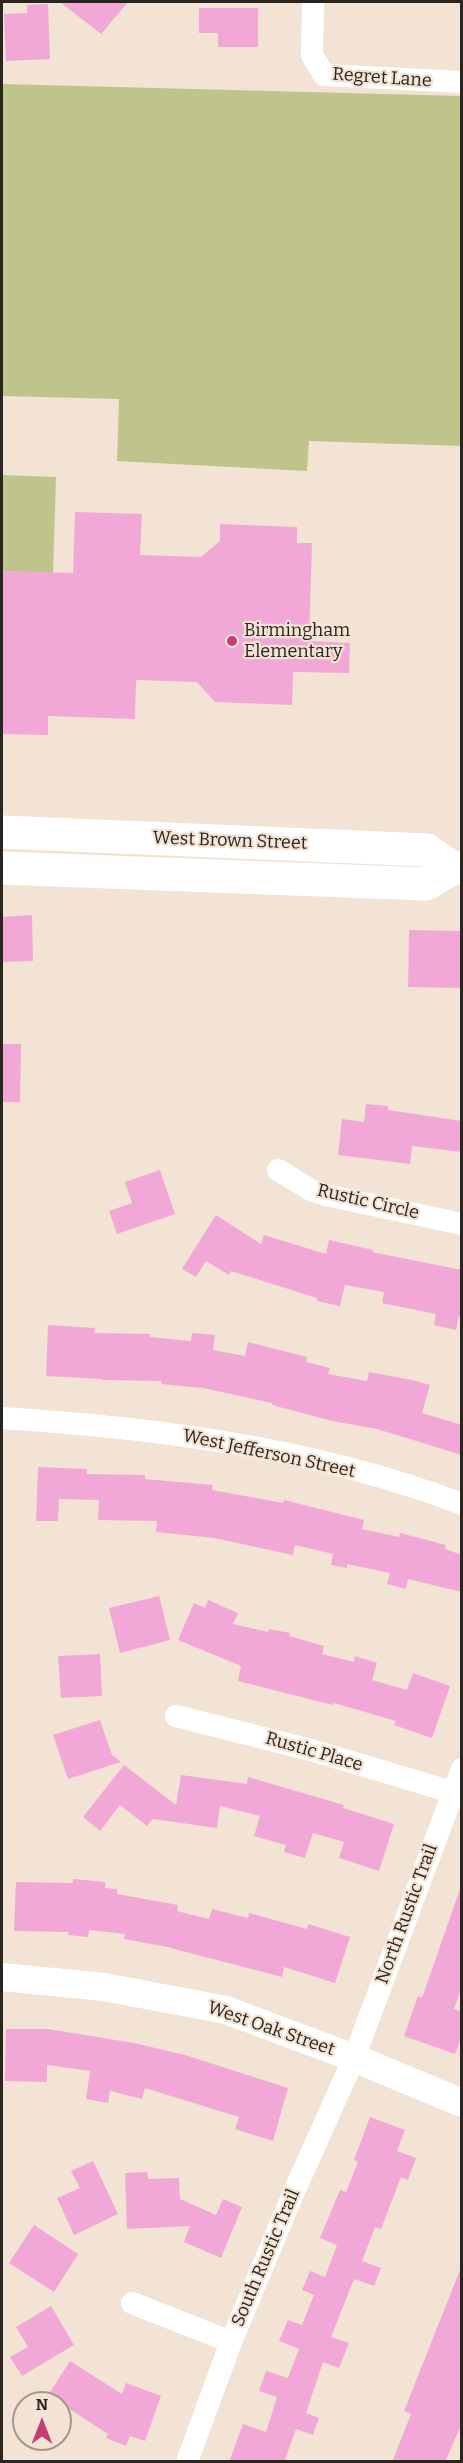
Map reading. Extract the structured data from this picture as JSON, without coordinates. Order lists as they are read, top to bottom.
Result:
{
  "streets": {
    "main road": ["West Brown Street"],
    "street": [
      "Regret Lane",
      "Rustic Circle",
      "West Jefferson Street",
      "Rustic Place",
      "North Rustic Trail",
      "West Oak Street",
      "South Rustic Trail"
    ]
  },
  "crossings": [
    ["Rustic Place", "North Rustic Trail"],
    ["North Rustic Trail", "West Oak Street"],
    ["North Rustic Trail", "South Rustic Trail"],
    ["West Oak Street", "South Rustic Trail"]
  ],
  "places": ["Birmingham Elementary"],
  "north": "top"
}
